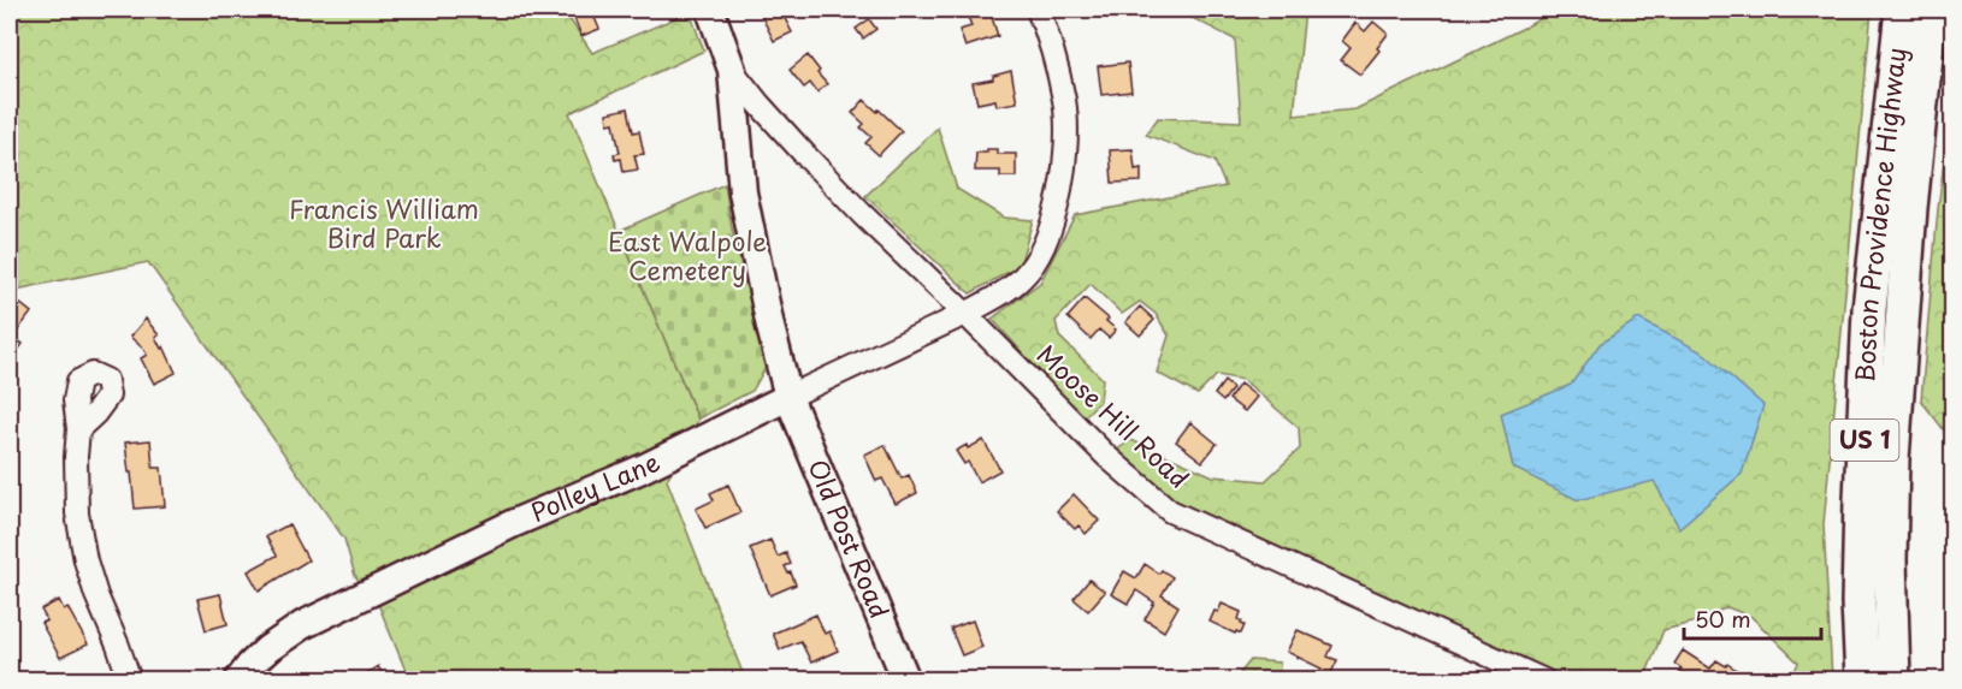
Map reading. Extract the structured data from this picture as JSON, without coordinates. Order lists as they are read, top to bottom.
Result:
{
  "streets": {
    "main road": ["Boston Providence Highway", "US 1"],
    "street": ["Moose Hill Road", "Polley Lane", "Old Post Road"]
  },
  "crossings": [
    ["Moose Hill Road", "Polley Lane"],
    ["Moose Hill Road", "Old Post Road"],
    ["Polley Lane", "Old Post Road"]
  ],
  "parks": ["Francis William Bird Park", "East Walpole Cemetery"],
  "scale_bar": "50 m"
}
